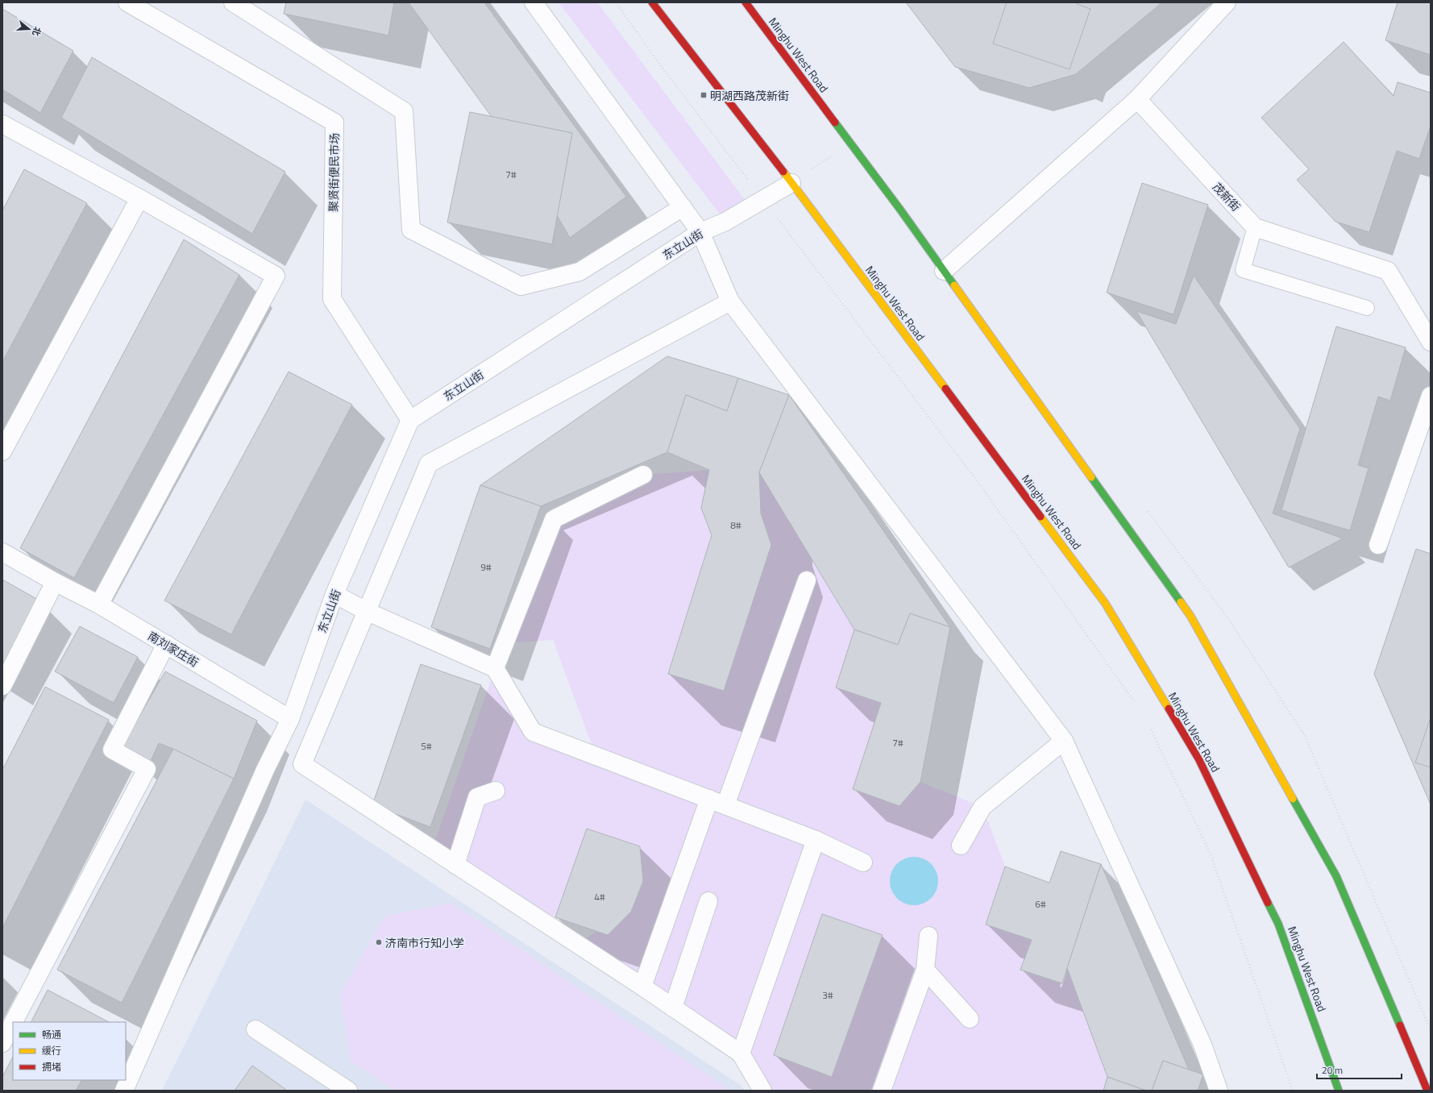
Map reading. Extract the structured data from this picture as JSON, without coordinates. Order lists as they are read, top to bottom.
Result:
{
  "streets": {
    "main road": ["Minghu West Road"],
    "street": [
      "聚贤街便民市场",
      "茂新街",
      "东立山街",
      "南刘家庄街"
    ]
  },
  "crossings": [
    ["Minghu West Road", "东立山街"],
    ["聚贤街便民市场", "东立山街"],
    ["东立山街", "南刘家庄街"]
  ],
  "places": {
    "transit": ["明湖西路茂新街"],
    "other": ["济南市行知小学"]
  },
  "house_numbers": [
    "7#",
    "8#",
    "9#",
    "7#",
    "5#",
    "4#",
    "6#",
    "3#"
  ],
  "legend": ["畅通", "缓行", "拥堵"],
  "scale_bar": "20 m",
  "north": "right"
}
